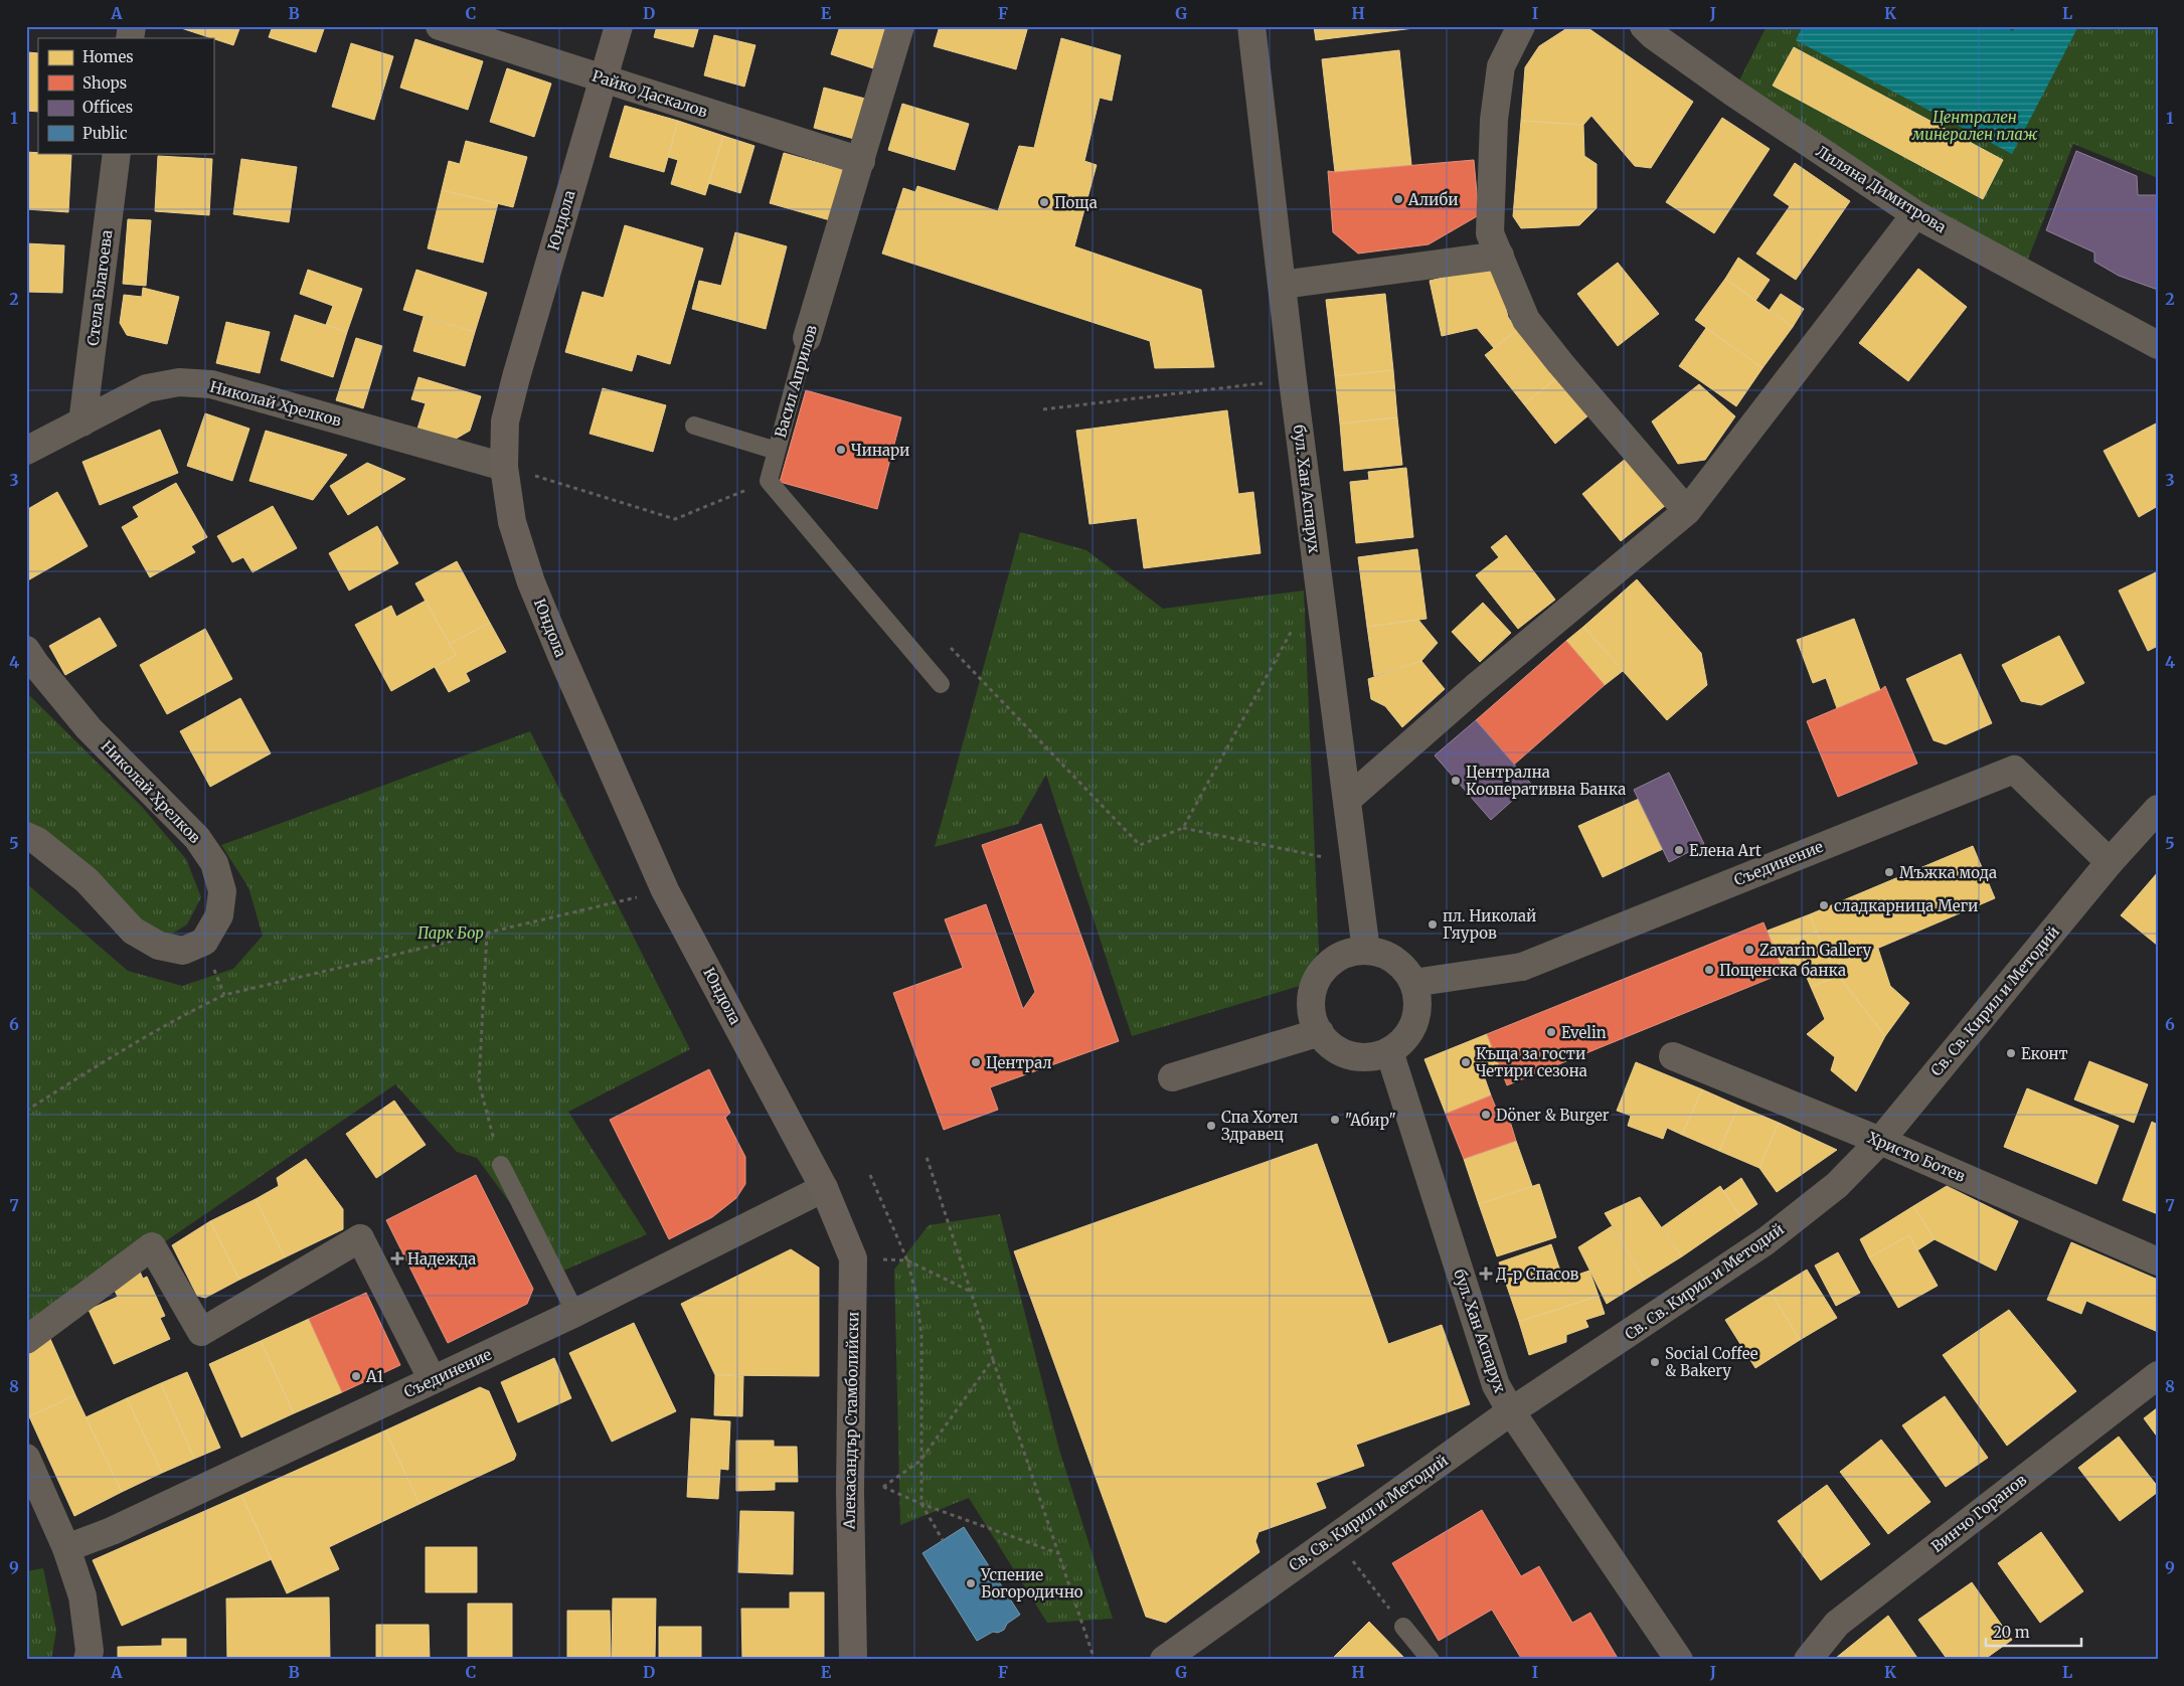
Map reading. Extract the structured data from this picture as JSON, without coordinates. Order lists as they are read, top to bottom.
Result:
{
  "streets": {
    "main road": ["Юндола", "Алекасандър Стамболийски"],
    "street": [
      "Райко Даскалов",
      "Лиляна Димитрова",
      "Стела Благоева",
      "Васил Априлов",
      "Николай Хрелков",
      "бул. Хан Аспарух",
      "Съединение",
      "Св. Св. Кирил и Методий",
      "Христо Ботев",
      "Винчо Горанов"
    ]
  },
  "crossings": [
    ["Райко Даскалов", "Юндола"],
    ["Райко Даскалов", "Васил Априлов"],
    ["Юндола", "Николай Хрелков"],
    ["Юндола", "Съединение"],
    ["Юндола", "Алекасандър Стамболийски"],
    ["Стела Благоева", "Николай Хрелков"],
    ["бул. Хан Аспарух", "Съединение"],
    ["бул. Хан Аспарух", "Св. Св. Кирил и Методий"],
    ["Съединение", "Св. Св. Кирил и Методий"],
    ["Съединение", "Алекасандър Стамболийски"],
    ["Св. Св. Кирил и Методий", "Христо Ботев"]
  ],
  "parks": ["Централен минерален плаж", "Парк Бор"],
  "places": {
    "other": [
      "Алиби",
      "Поща",
      "Чинари",
      "Централна Кооперативна Банка",
      "Елена Art",
      "Мъжка мода",
      "сладкарница Меги",
      "пл. Николай Гяуров",
      "Zavarin Gallery",
      "Пощенска банка",
      "Evelin",
      "Еконт",
      "Централ",
      "Къща за гости Четири сезона",
      "Döner & Burger",
      "\"Абир\"",
      "Спа Хотел Здравец",
      "Social Coffee & Bakery",
      "A1",
      "Успение Богородично"
    ],
    "health": ["Надежда", "Д-р Спасов"]
  },
  "legend": [
    "Homes",
    "Shops",
    "Offices",
    "Public"
  ],
  "scale_bar": "20 m",
  "grid": {
    "columns": [
      "A",
      "B",
      "C",
      "D",
      "E",
      "F",
      "G",
      "H",
      "I",
      "J",
      "K",
      "L"
    ],
    "rows": [
      "1",
      "2",
      "3",
      "4",
      "5",
      "6",
      "7",
      "8",
      "9"
    ]
  }
}
